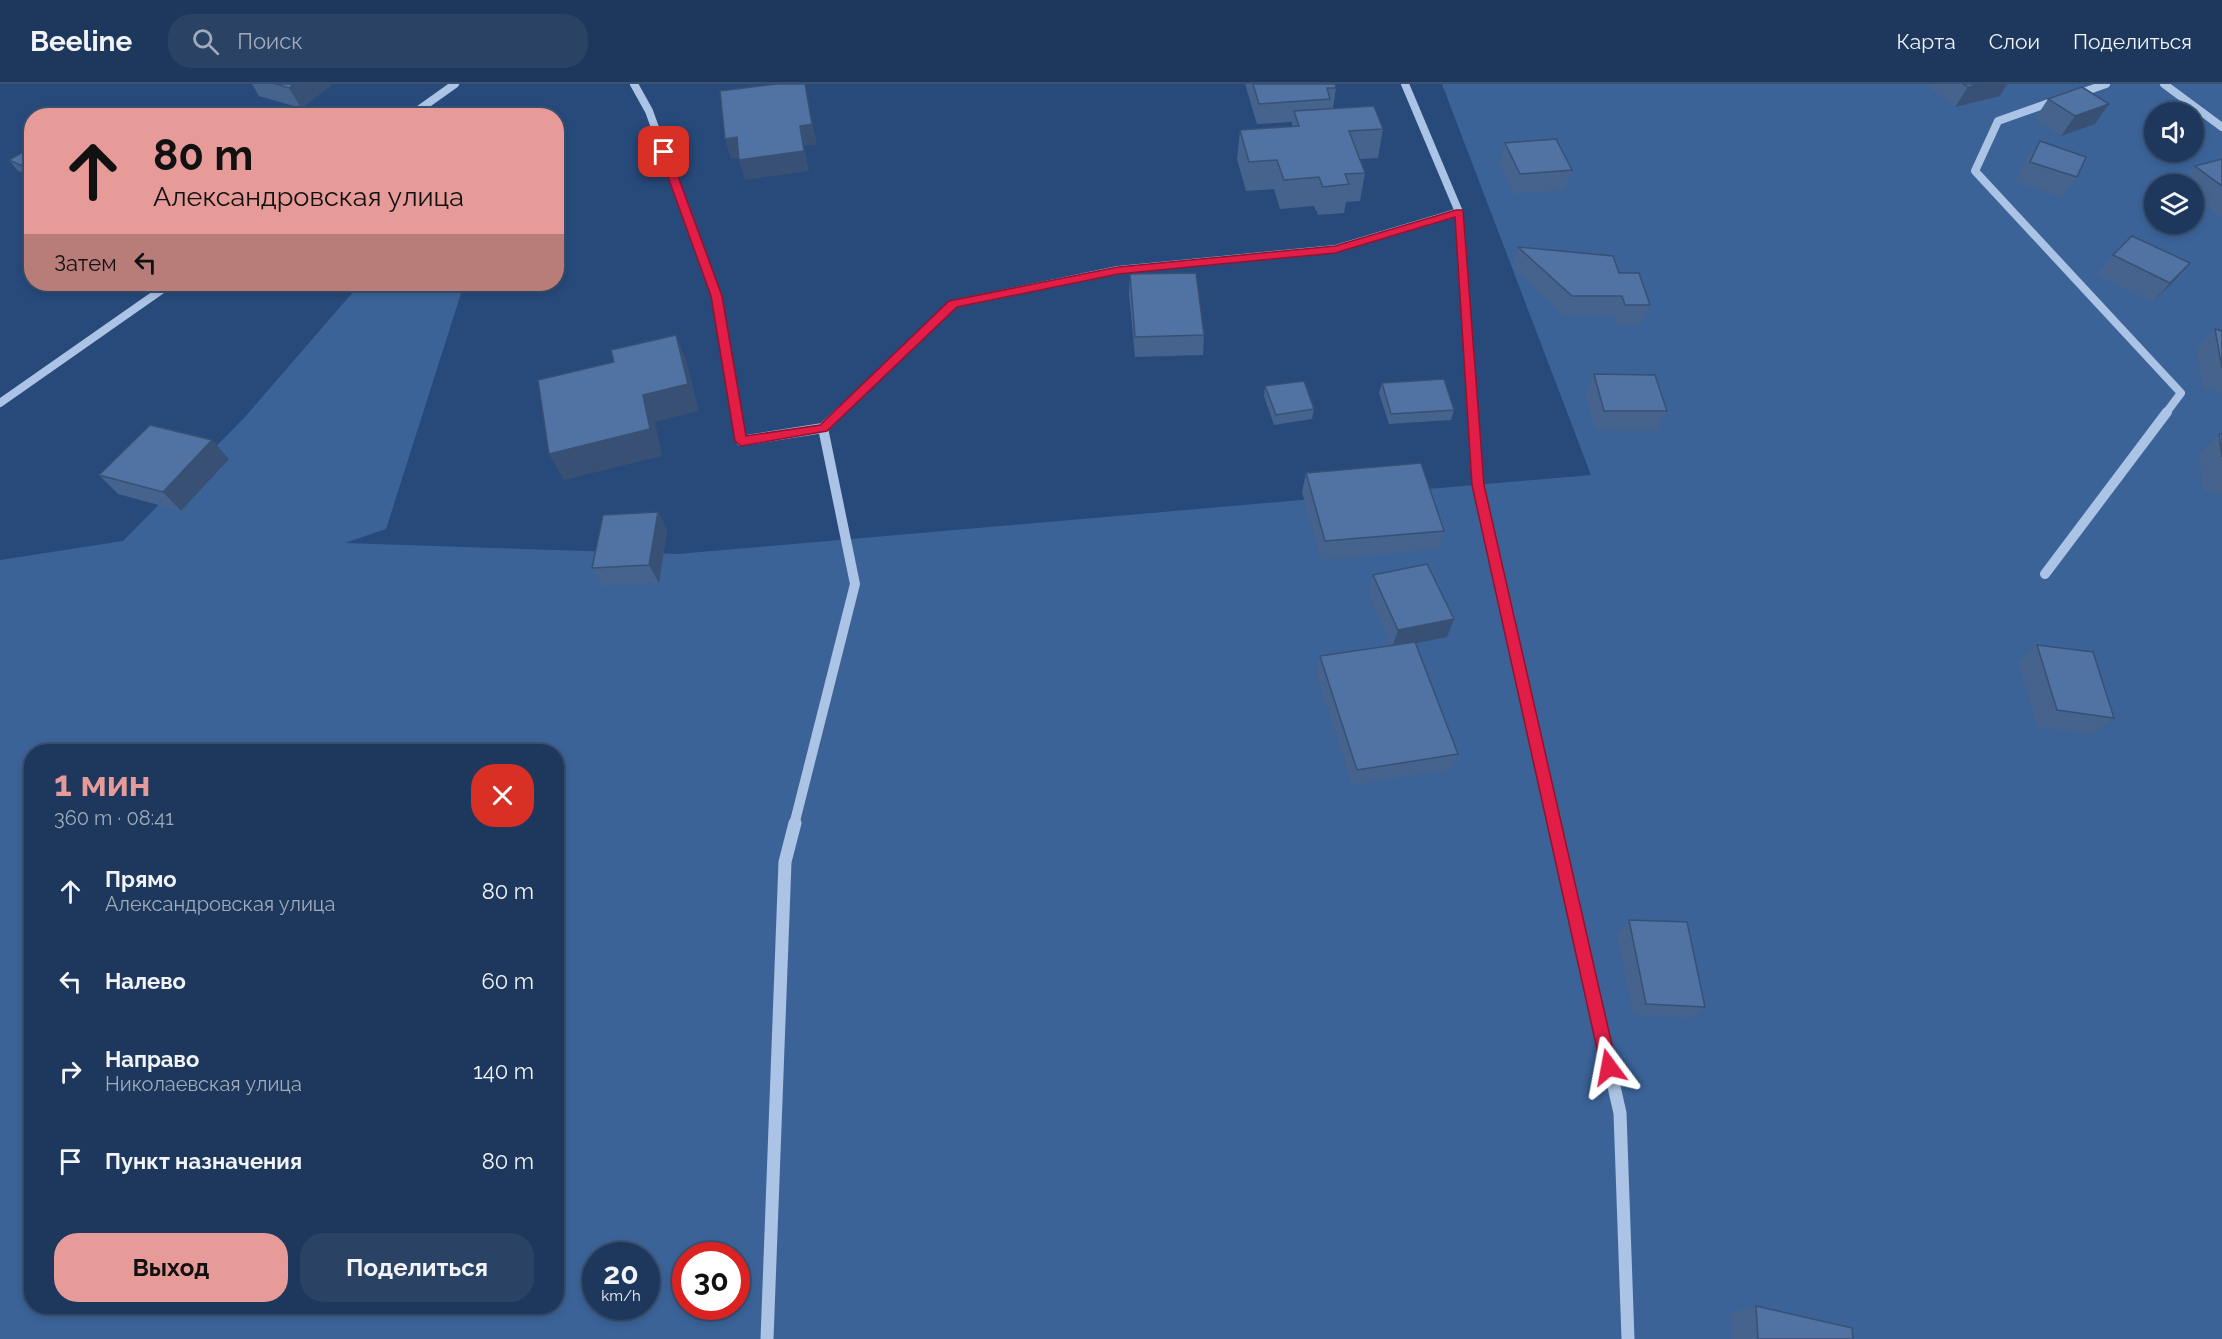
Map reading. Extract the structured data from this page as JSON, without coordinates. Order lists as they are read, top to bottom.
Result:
{
  "page": {
    "header": "Beeline",
    "search": "Поиск",
    "nav": ["Карта", "Слои", "Поделиться"],
    "turn": ["80 m", "Александровская улица"],
    "then": "Затем",
    "heading": ["1 мин", "360 m · 08:41"],
    "list": [
      {
        "name": "Прямо",
        "note": "Александровская улица",
        "value": "80 m"
      },
      {
        "name": "Налево",
        "value": "60 m"
      },
      {
        "name": "Направо",
        "note": "Николаевская улица",
        "value": "140 m"
      },
      {
        "name": "Пункт назначения",
        "value": "80 m"
      }
    ],
    "buttons": ["Выход", "Поделиться"],
    "speed": "20 km/h",
    "limit": "30"
  }
}
